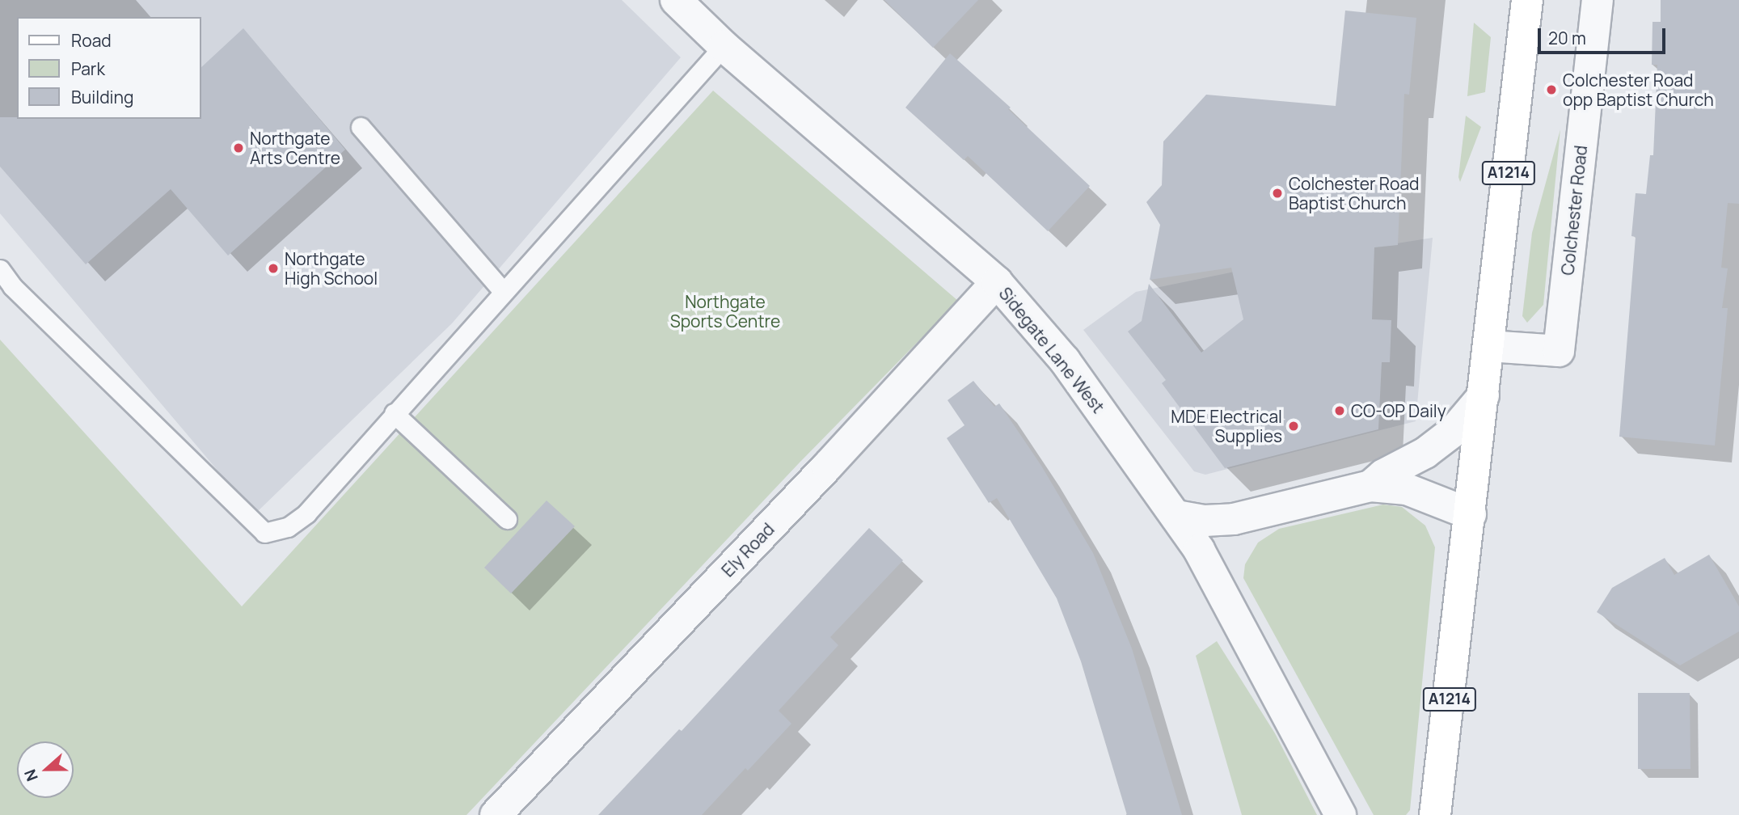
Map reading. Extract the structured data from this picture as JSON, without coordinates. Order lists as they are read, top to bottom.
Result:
{
  "streets": {
    "main road": ["A1214"],
    "street": ["Colchester Road", "Sidegate Lane West", "Ely Road"]
  },
  "crossings": [
    ["A1214", "Colchester Road"],
    ["Sidegate Lane West", "Ely Road"]
  ],
  "parks": ["Northgate Sports Centre"],
  "places": [
    "Colchester Road opp Baptist Church",
    "Northgate Arts Centre",
    "Colchester Road Baptist Church",
    "Northgate High School",
    "CO-OP Daily",
    "MDE Electrical Supplies"
  ],
  "legend": ["Road", "Park", "Building"],
  "scale_bar": "20 m",
  "north": "left"
}
